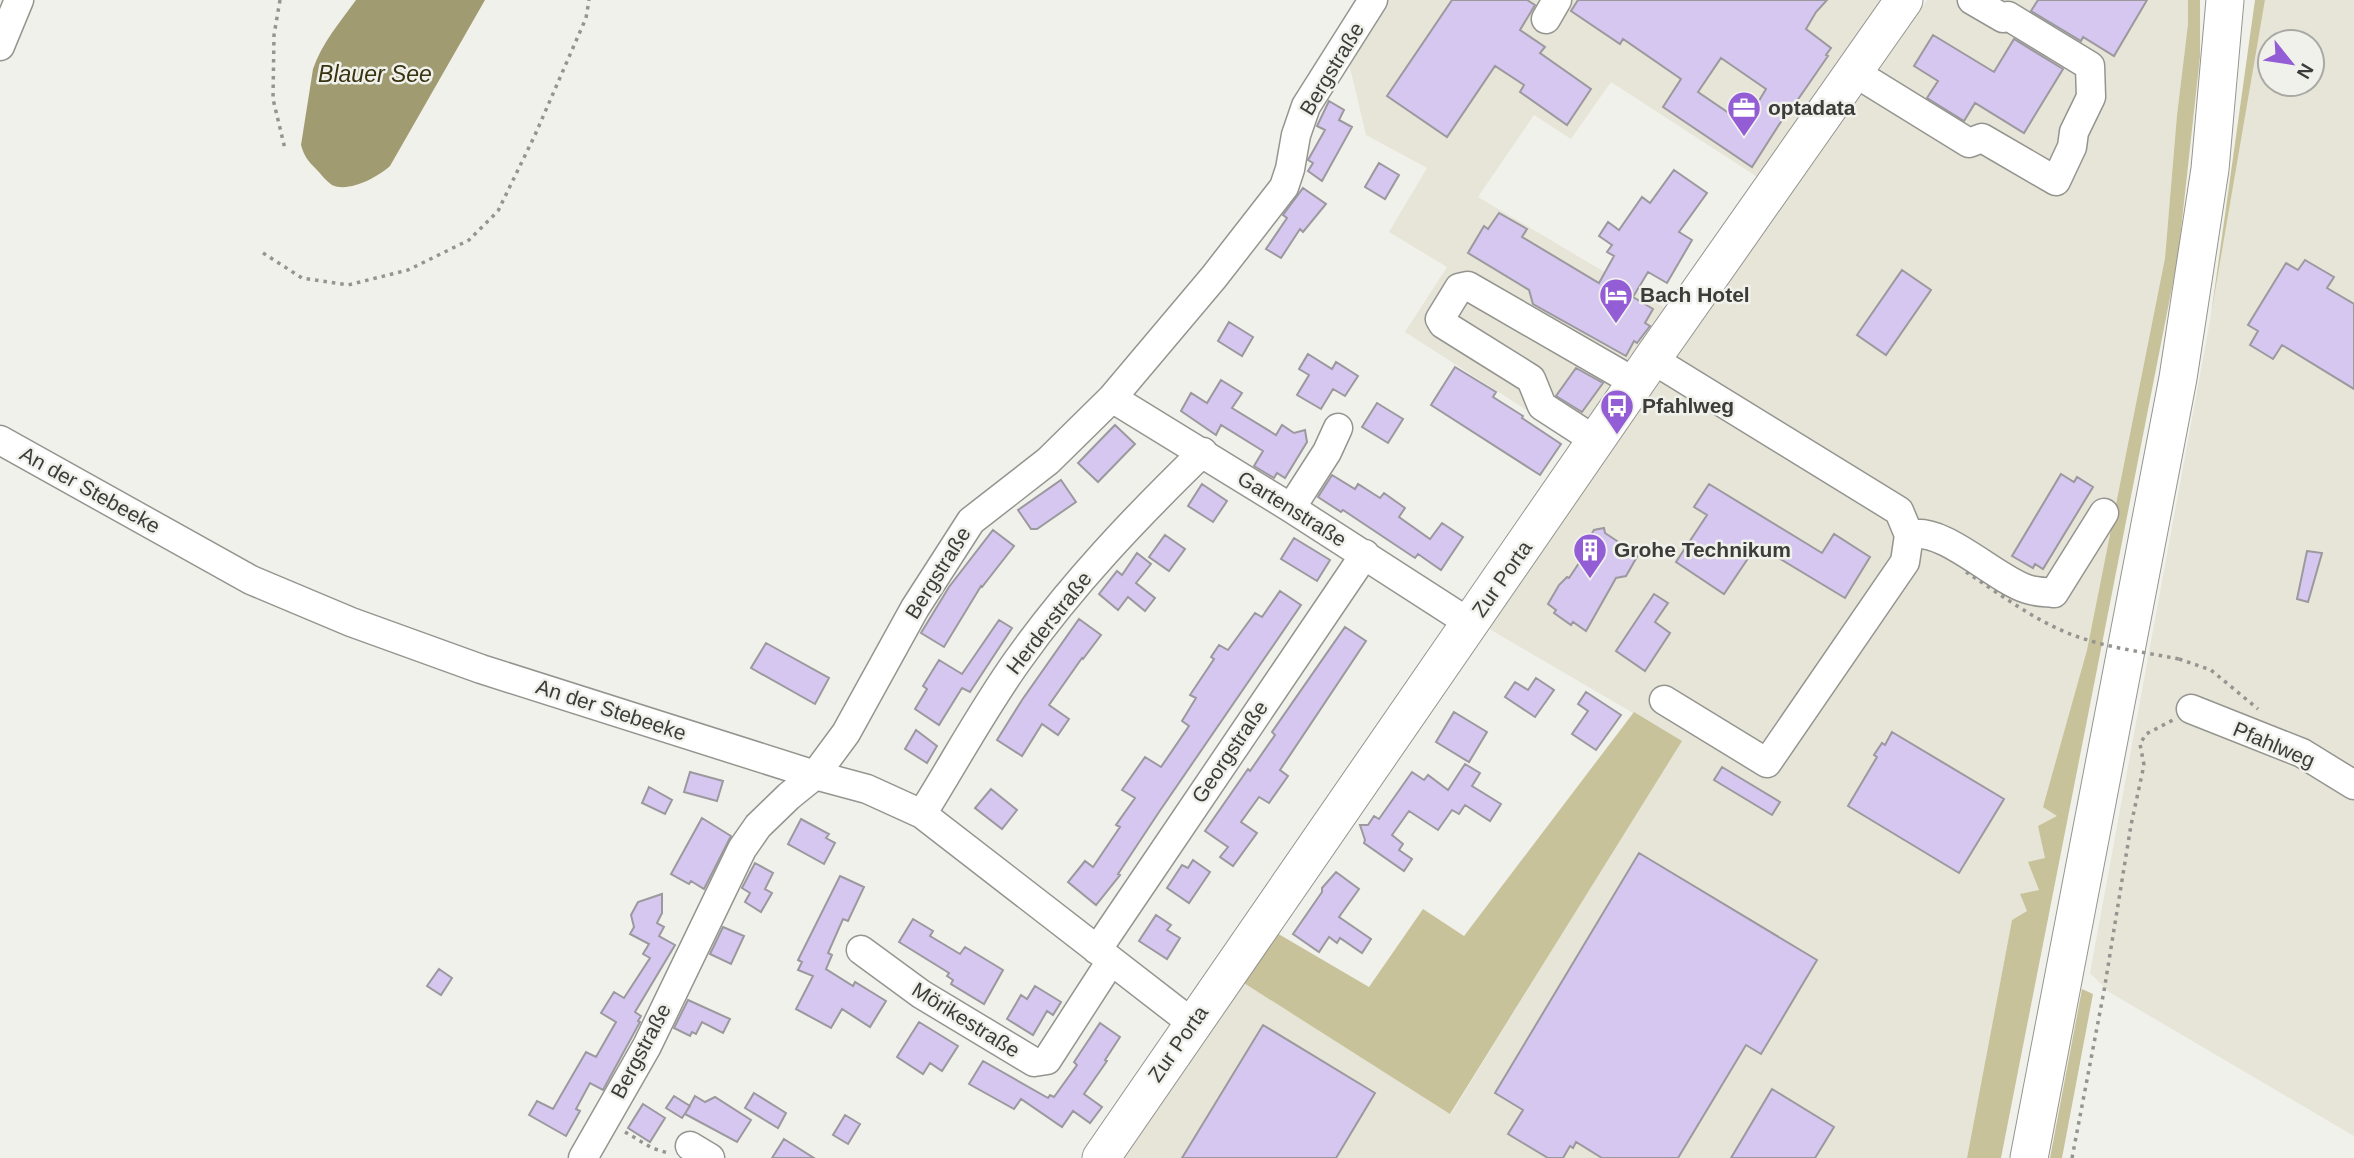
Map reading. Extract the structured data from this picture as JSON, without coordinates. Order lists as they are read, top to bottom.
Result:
{
  "streets": {
    "main road": ["Zur Porta"],
    "street": [
      "Bergstraße",
      "An der Stebeeke",
      "Gartenstraße",
      "Herderstraße",
      "Pfahlweg",
      "Georgstraße",
      "Mörikestraße"
    ]
  },
  "crossings": [
    ["Bergstraße", "An der Stebeeke"],
    ["Bergstraße", "Gartenstraße"],
    ["An der Stebeeke", "Zur Porta"],
    ["An der Stebeeke", "Herderstraße"],
    ["An der Stebeeke", "Georgstraße"],
    ["An der Stebeeke", "Mörikestraße"],
    ["Gartenstraße", "Zur Porta"],
    ["Gartenstraße", "Herderstraße"],
    ["Gartenstraße", "Georgstraße"],
    ["Georgstraße", "Mörikestraße"]
  ],
  "water": ["Blauer See"],
  "places": {
    "office": ["optadata"],
    "hotel": ["Bach Hotel"],
    "bus stop": ["Pfahlweg"],
    "building": ["Grohe Technikum"]
  },
  "north": "bottom right"
}
